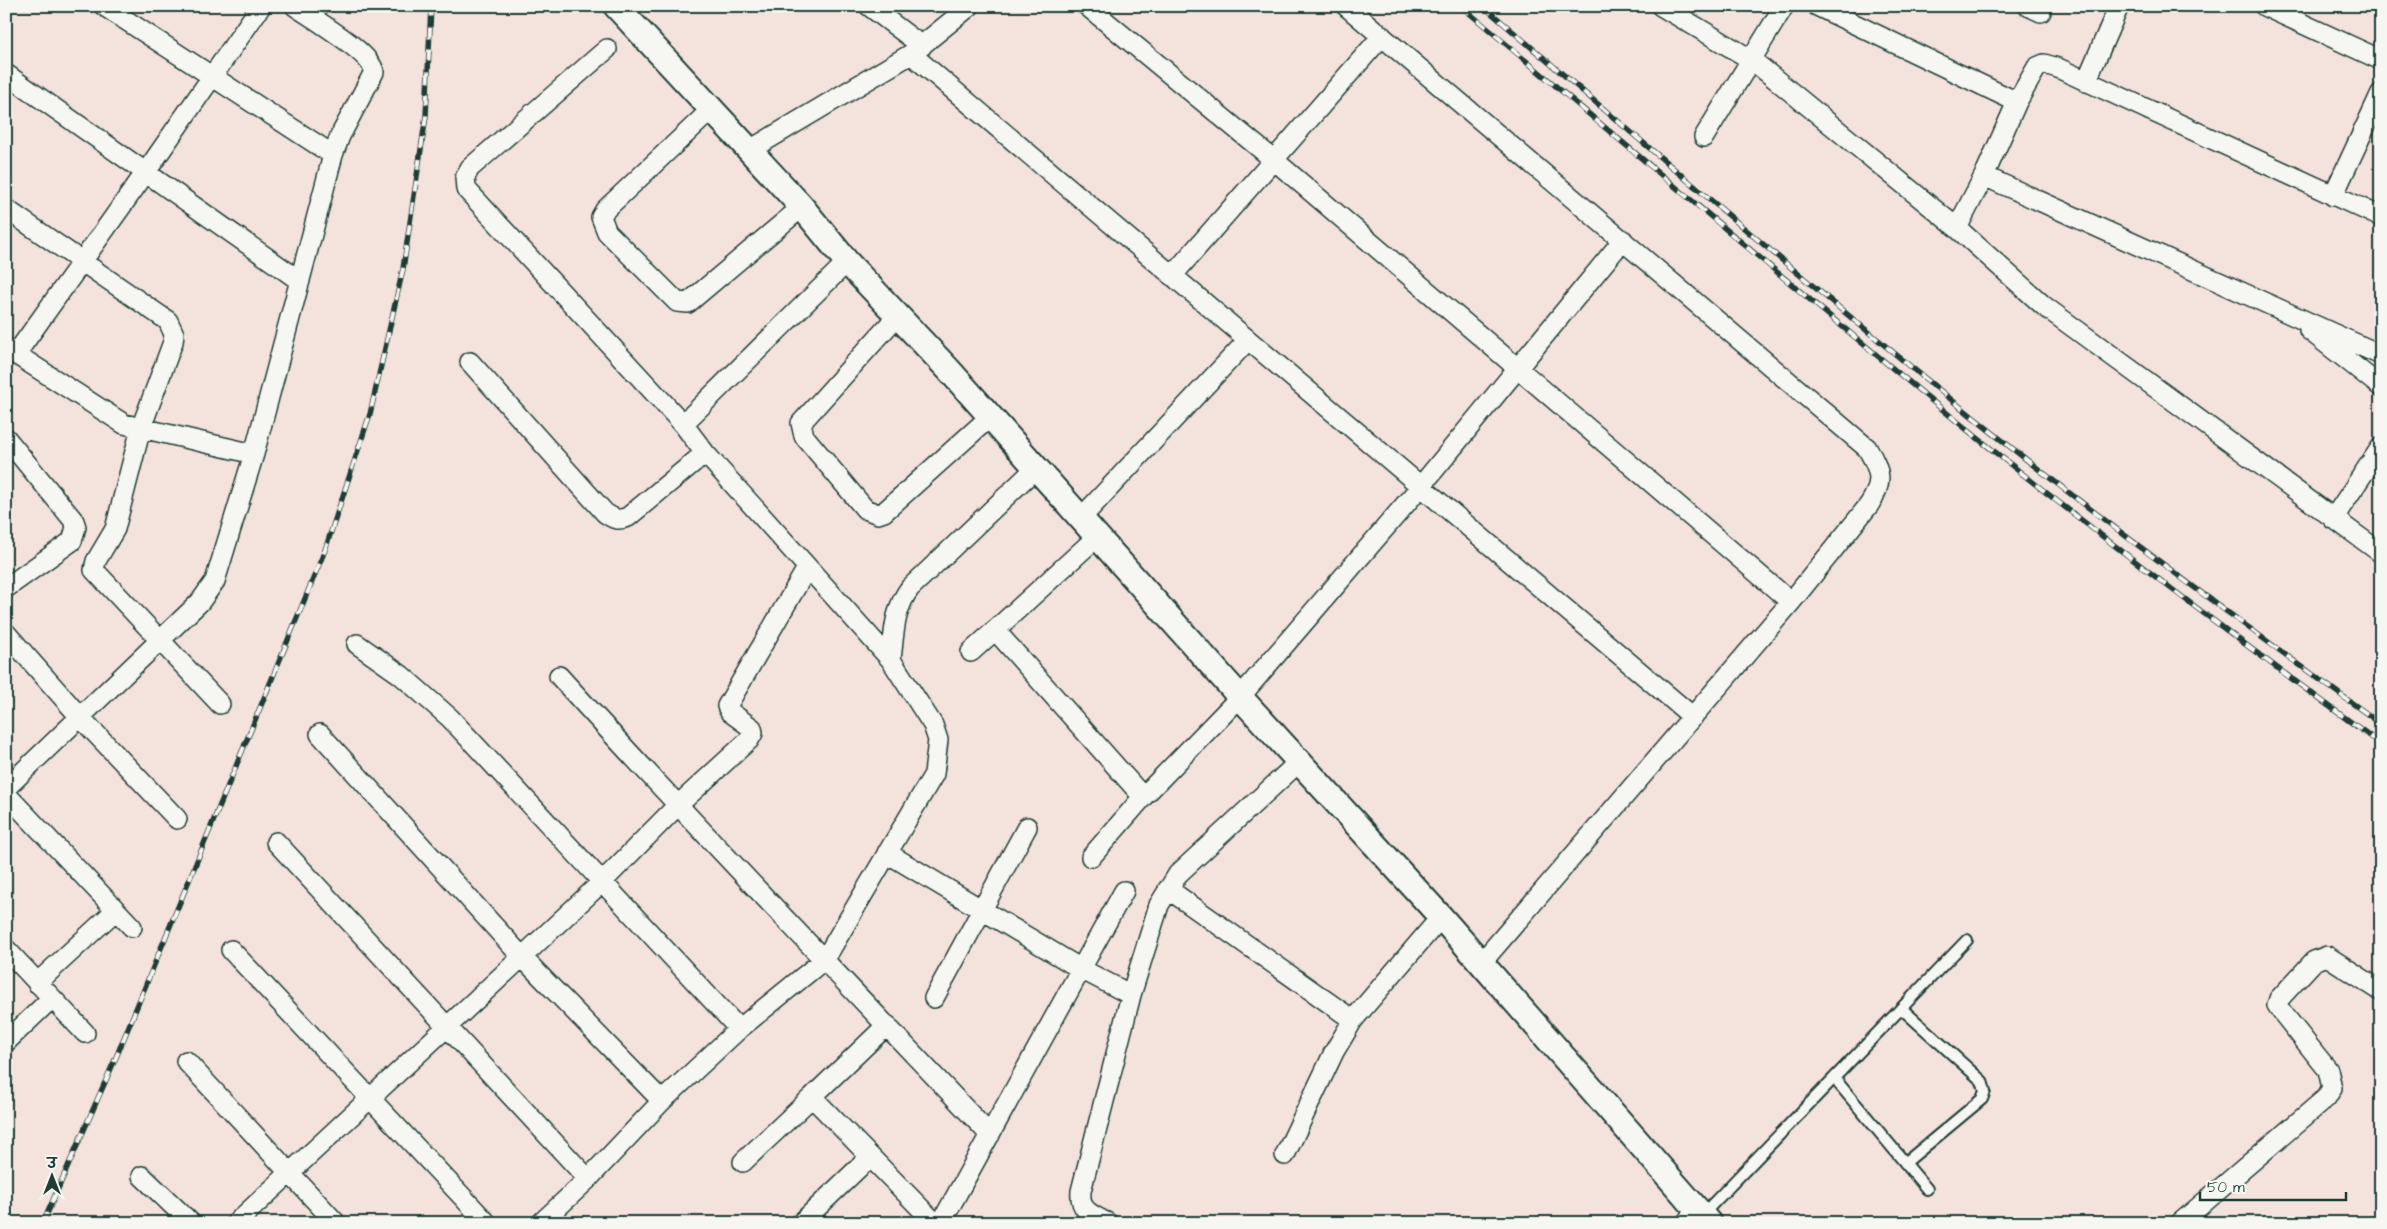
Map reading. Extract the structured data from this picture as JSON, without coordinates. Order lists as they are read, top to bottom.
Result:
{
  "scale_bar": "50 m",
  "north": "top"
}
